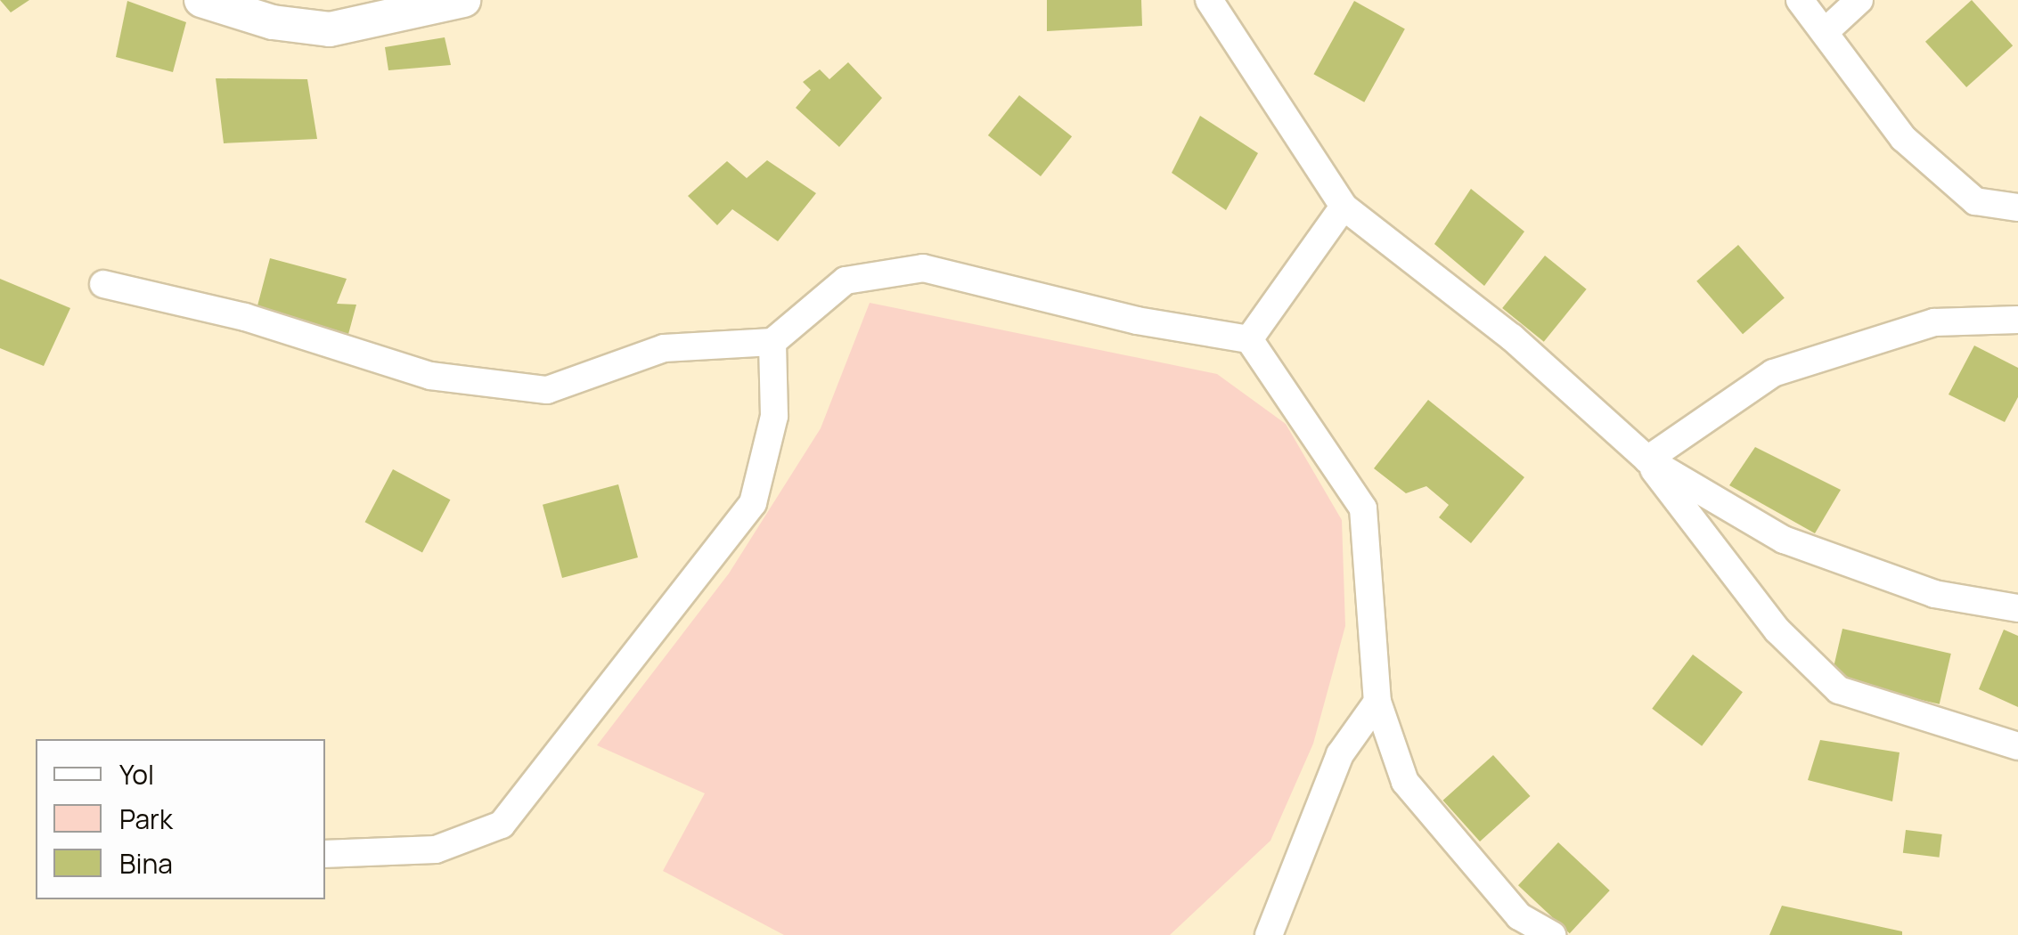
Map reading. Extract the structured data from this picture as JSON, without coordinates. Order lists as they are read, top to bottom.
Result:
{
  "legend": ["Yol", "Park", "Bina"]
}
